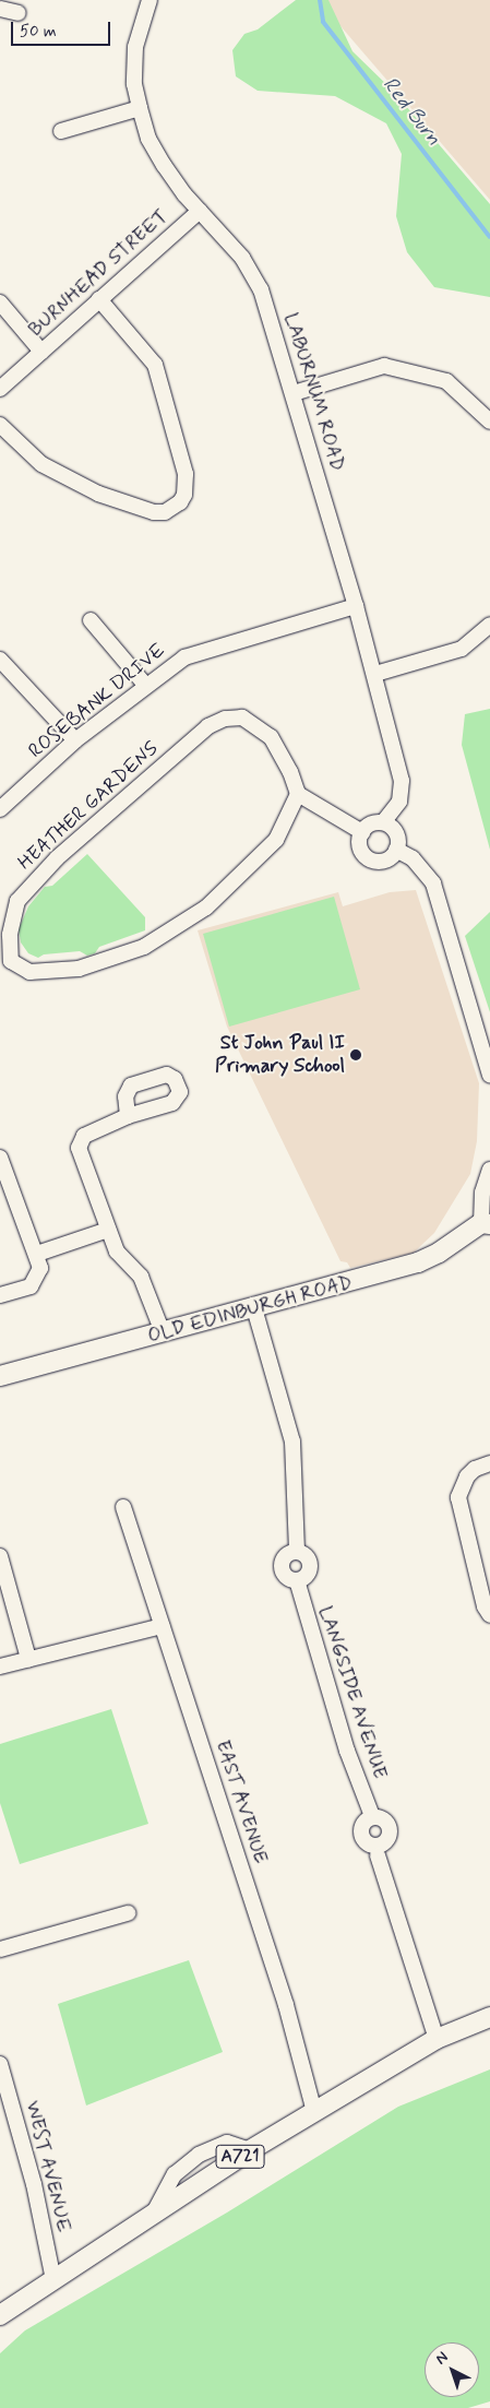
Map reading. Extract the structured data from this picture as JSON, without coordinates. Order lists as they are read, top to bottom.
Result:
{
  "streets": {
    "main road": ["OLD EDINBURGH ROAD", "A721"],
    "street": [
      "BURNHEAD STREET",
      "LABURNUM ROAD",
      "ROSEBANK DRIVE",
      "HEATHER GARDENS",
      "LANGSIDE AVENUE",
      "EAST AVENUE",
      "WEST AVENUE"
    ]
  },
  "crossings": [
    ["BURNHEAD STREET", "LABURNUM ROAD"],
    ["LABURNUM ROAD", "ROSEBANK DRIVE"],
    ["EAST AVENUE", "A721"],
    ["A721", "WEST AVENUE"]
  ],
  "water": ["Red Burn"],
  "places": ["St John Paul II Primary School"],
  "scale_bar": "50 m",
  "north": "top left"
}
